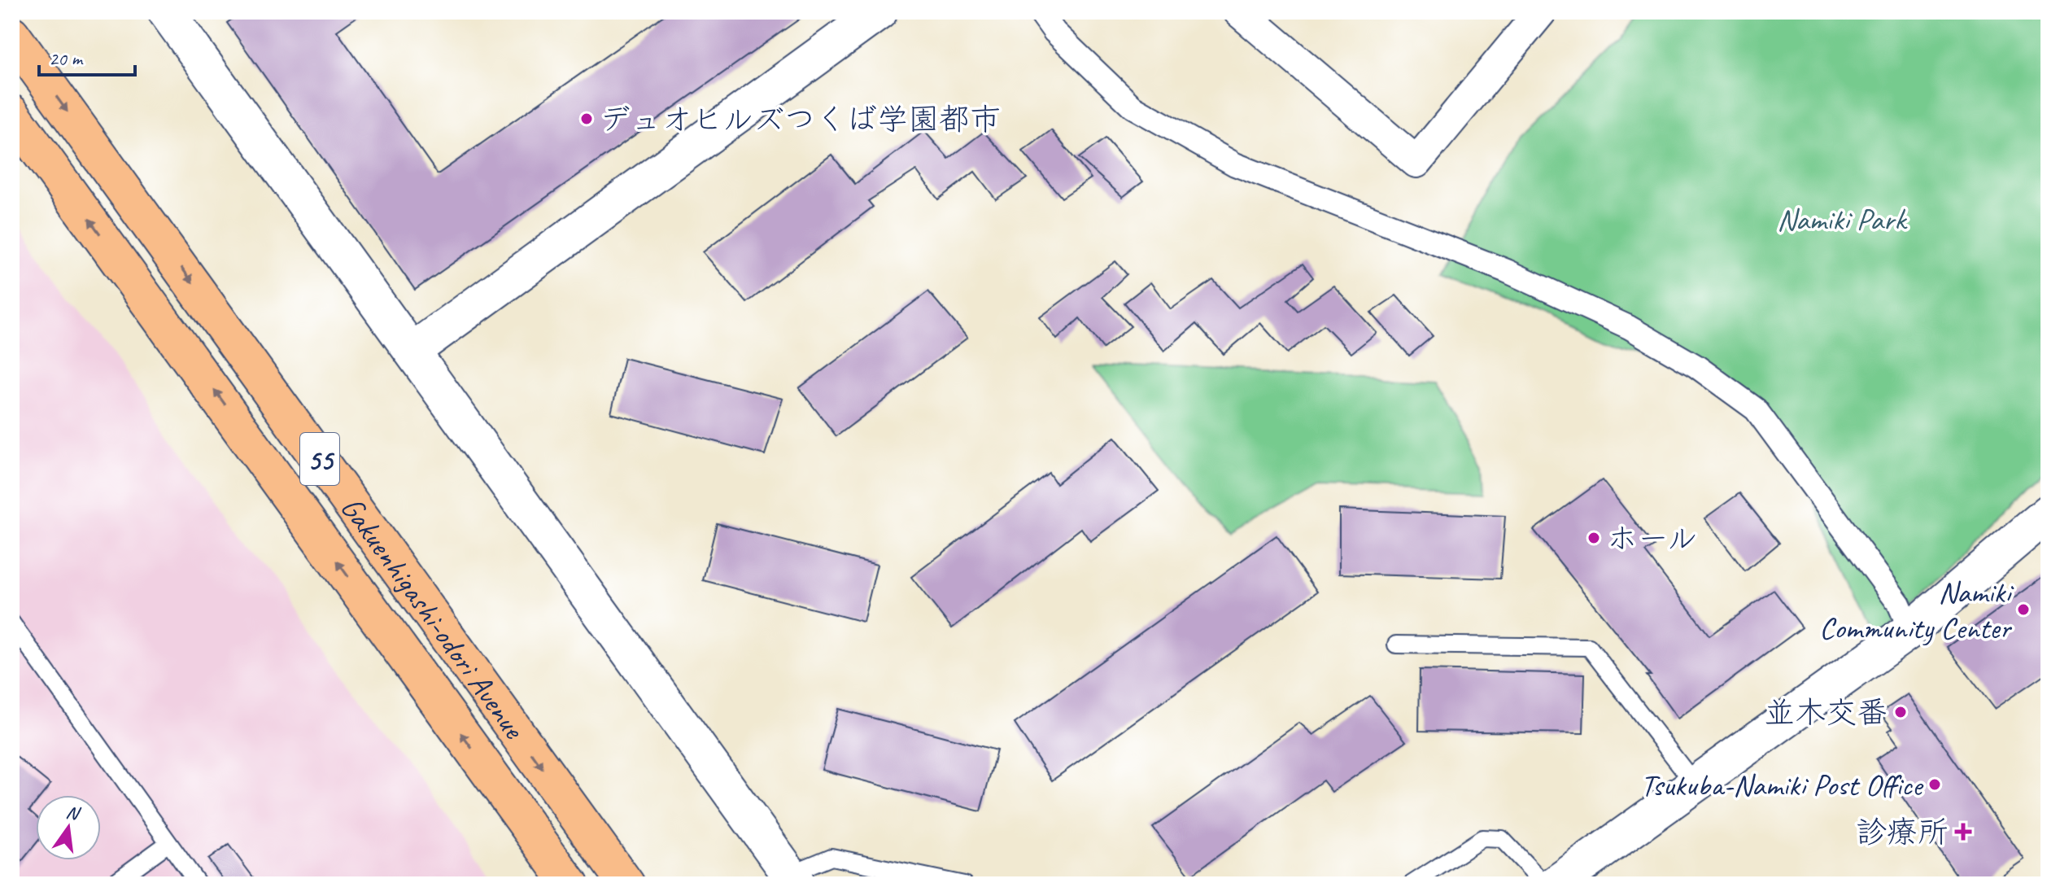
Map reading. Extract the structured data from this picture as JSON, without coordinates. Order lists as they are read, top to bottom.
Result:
{
  "streets": {
    "main road": ["55", "Gakuenhigashi-odori Avenue"]
  },
  "parks": ["Namiki Park"],
  "places": {
    "other": [
      "デュオヒルズつくば学園都市",
      "ホール",
      "Namiki Community Center",
      "並木交番",
      "Tsukuba-Namiki Post Office"
    ],
    "health": ["診療所"]
  },
  "scale_bar": "20 m",
  "north": "top"
}
